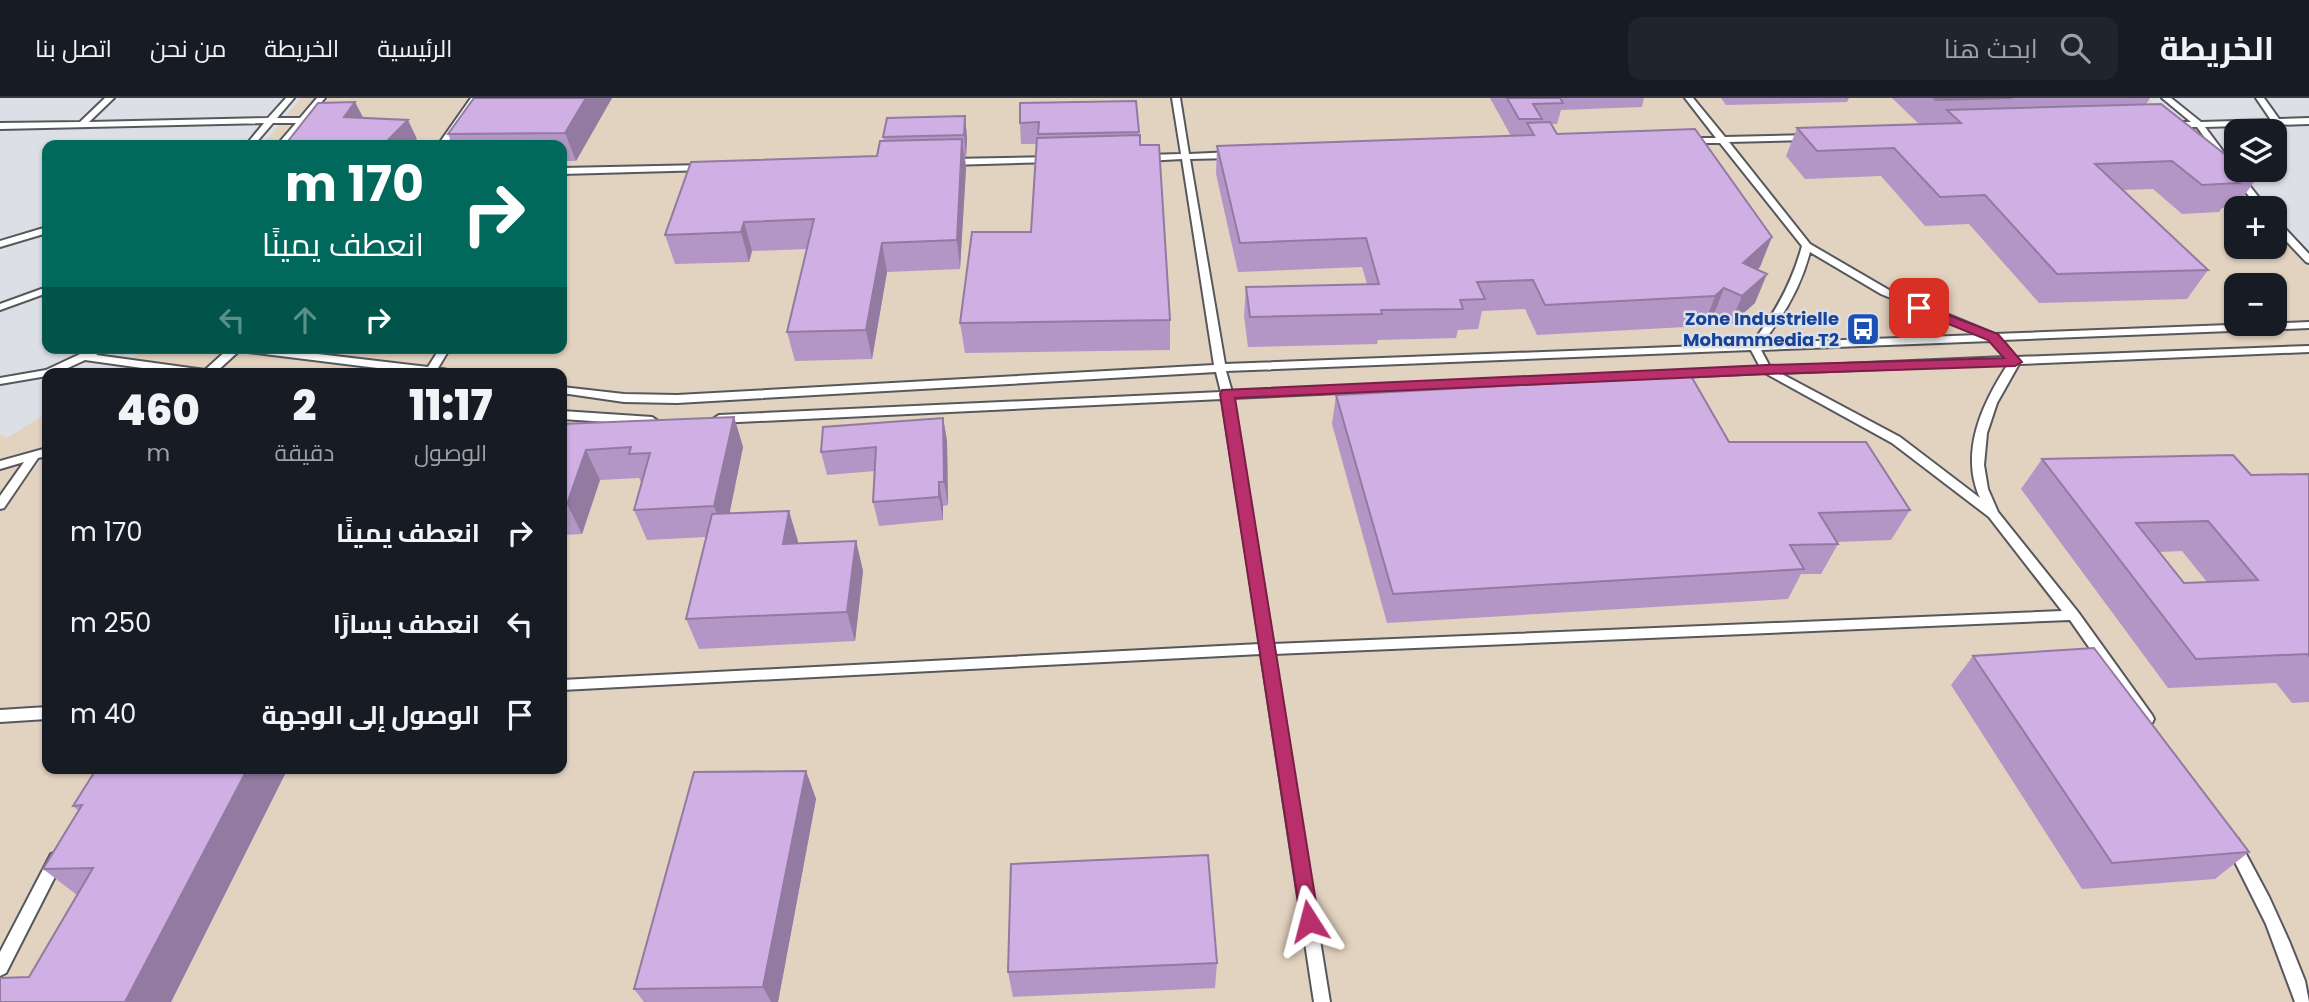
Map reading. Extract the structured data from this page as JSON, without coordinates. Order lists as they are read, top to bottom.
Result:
{
  "places": {
    "bus stop": ["Zone Industrielle Mohammedia T2"]
  },
  "page": {
    "header": "الخريطة",
    "search": "ابحث هنا",
    "nav": [
      "الرئيسية",
      "الخريطة",
      "من نحن",
      "اتصل بنا"
    ],
    "map_buttons": ["+", "−"],
    "turn": ["170 m", "انعطف يمينًا"],
    "eta": [
      "11:17",
      "الوصول",
      "2",
      "دقيقة",
      "460",
      "m"
    ],
    "list": [
      {
        "name": "انعطف يمينًا",
        "value": "170 m"
      },
      {
        "name": "انعطف يسارًا",
        "value": "250 m"
      },
      {
        "name": "الوصول إلى الوجهة",
        "value": "40 m"
      }
    ]
  }
}
